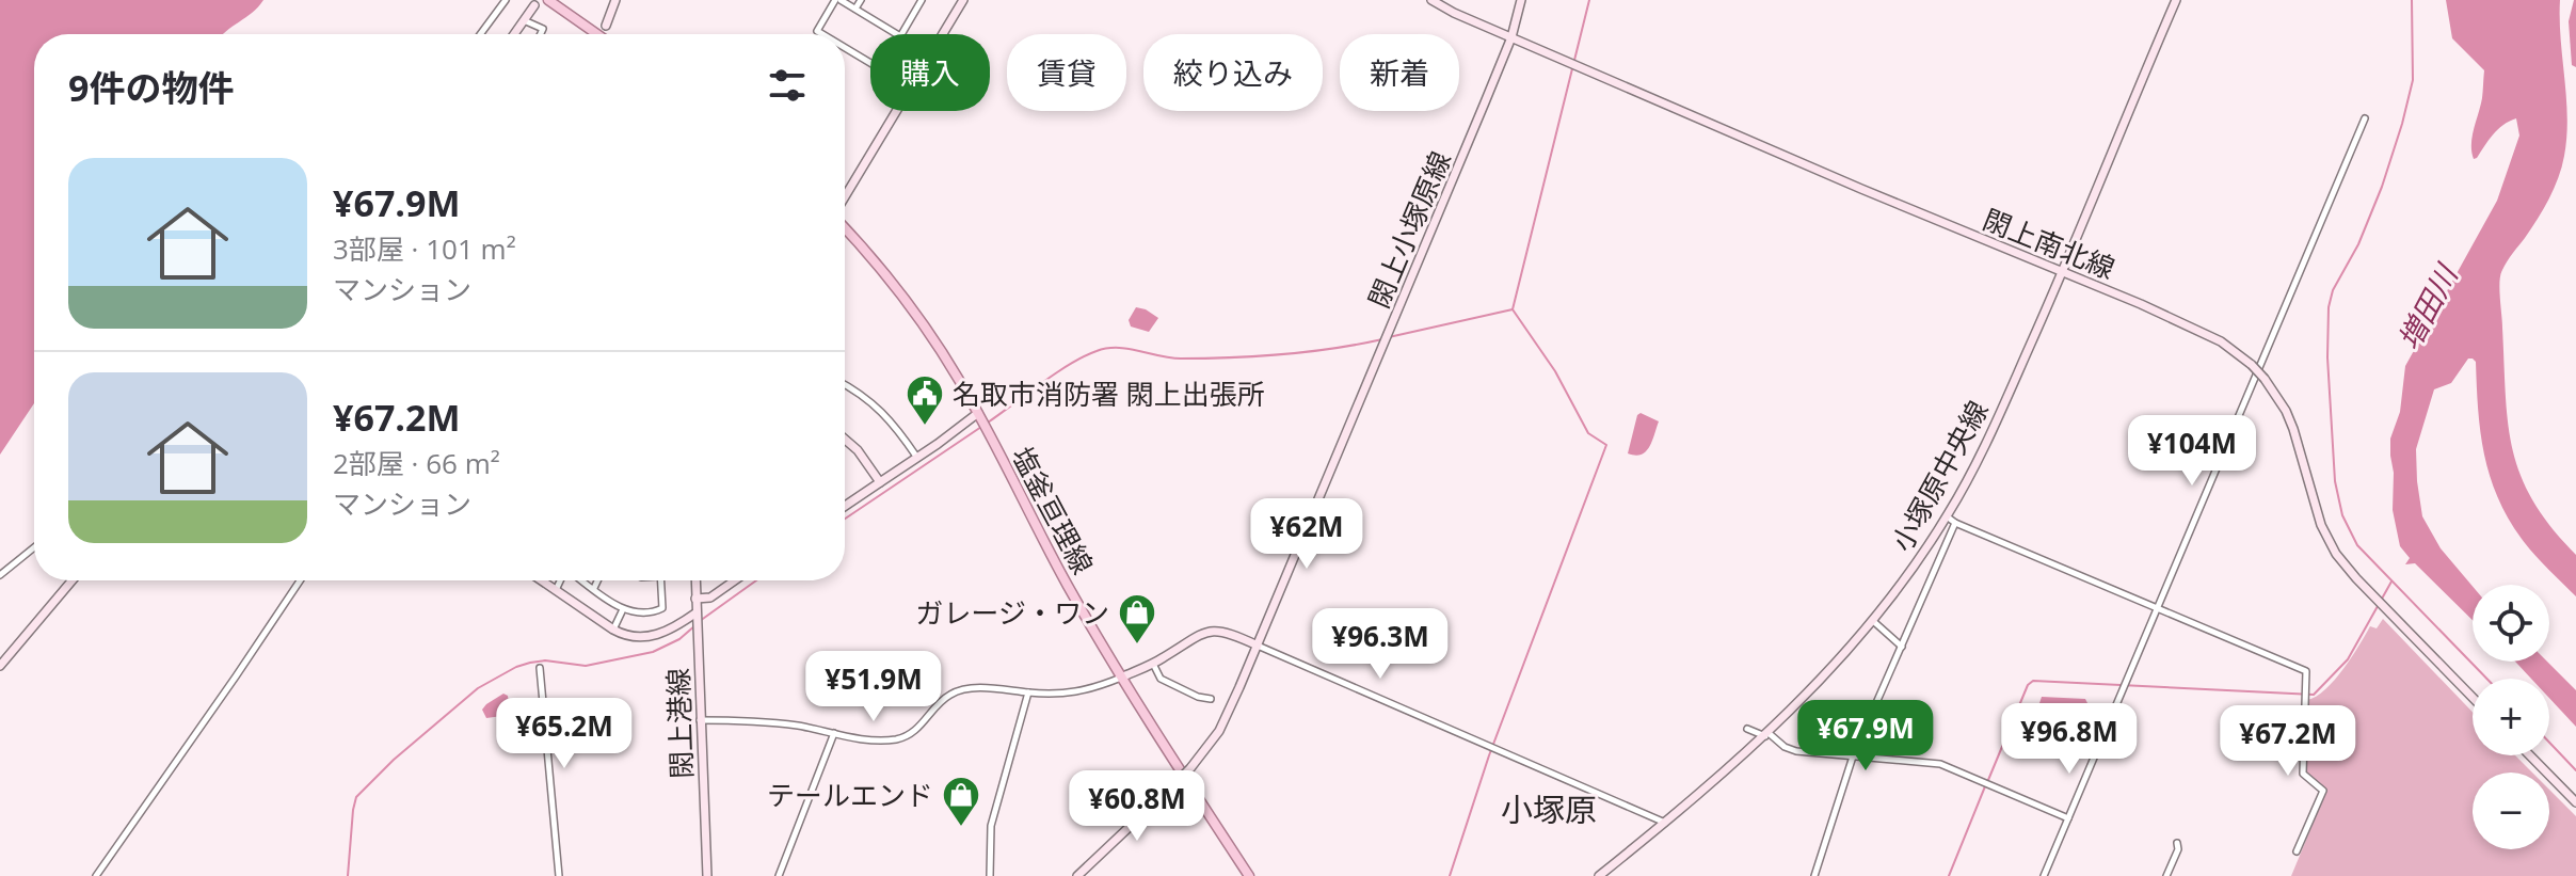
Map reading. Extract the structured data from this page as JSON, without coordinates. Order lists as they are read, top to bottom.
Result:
{
  "streets": {
    "main road": ["塩釜亘理線"],
    "street": [
      "閖上小塚原線",
      "閖上南北線",
      "小塚原中央線",
      "閖上港線"
    ]
  },
  "crossings": [
    ["閖上小塚原線", "閖上南北線"],
    ["閖上南北線", "小塚原中央線"]
  ],
  "districts": ["小塚原"],
  "water": ["増田川"],
  "places": {
    "public building": ["名取市消防署 閖上出張所"],
    "shop": ["ガレージ・ワン", "テールエンド"]
  },
  "page": {
    "chip": [
      "購入",
      "賃貸",
      "絞り込み",
      "新着"
    ],
    "heading": "9件の物件",
    "list": [
      {
        "name": "¥67.9M",
        "note": "3部屋 · 101 m² · マンション"
      },
      {
        "name": "¥67.2M",
        "note": "2部屋 · 66 m² · マンション"
      }
    ],
    "price": [
      "¥104M",
      "¥62M",
      "¥96.3M",
      "¥51.9M",
      "¥65.2M",
      "¥67.9M",
      "¥96.8M",
      "¥67.2M",
      "¥60.8M"
    ],
    "map_buttons": ["+", "−"]
  }
}
